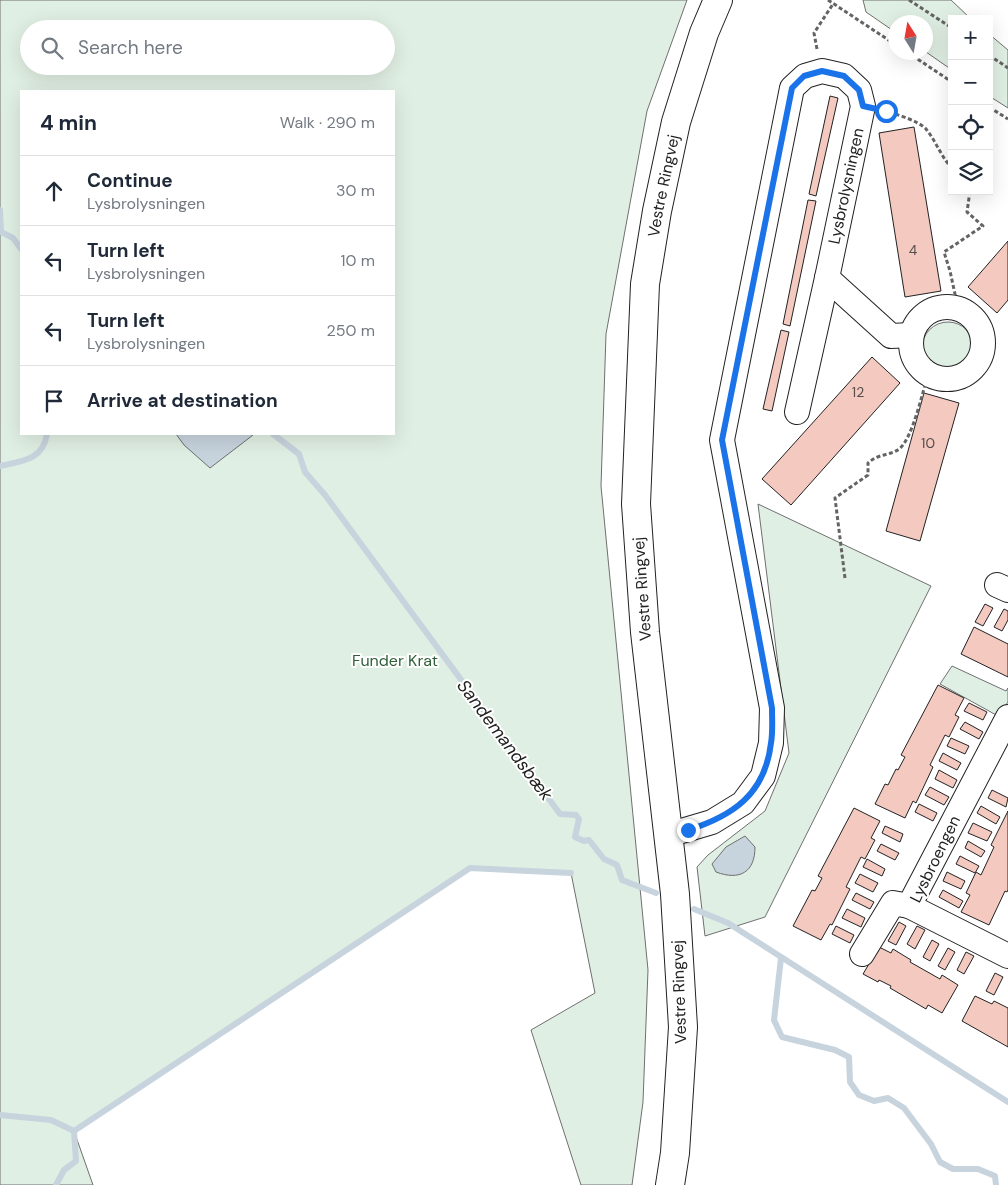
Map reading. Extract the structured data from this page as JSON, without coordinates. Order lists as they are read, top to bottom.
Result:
{
  "streets": {
    "main road": ["Vestre Ringvej"],
    "street": ["Lysbrolysningen", "Lysbroengen"]
  },
  "crossings": [
    ["Vestre Ringvej", "Lysbrolysningen"]
  ],
  "water": ["Sandemandsbæk"],
  "parks": ["Funder Krat"],
  "house_numbers": ["4", "12", "10"],
  "north": "top",
  "page": {
    "map_buttons": ["+", "−"],
    "search": "Search here",
    "heading": ["4 min", "Walk · 290 m"],
    "list": [
      ["Continue", "Lysbrolysningen", "30 m"],
      ["Turn left", "Lysbrolysningen", "10 m"],
      ["Turn left", "Lysbrolysningen", "250 m"],
      "Arrive at destination"
    ]
  }
}
